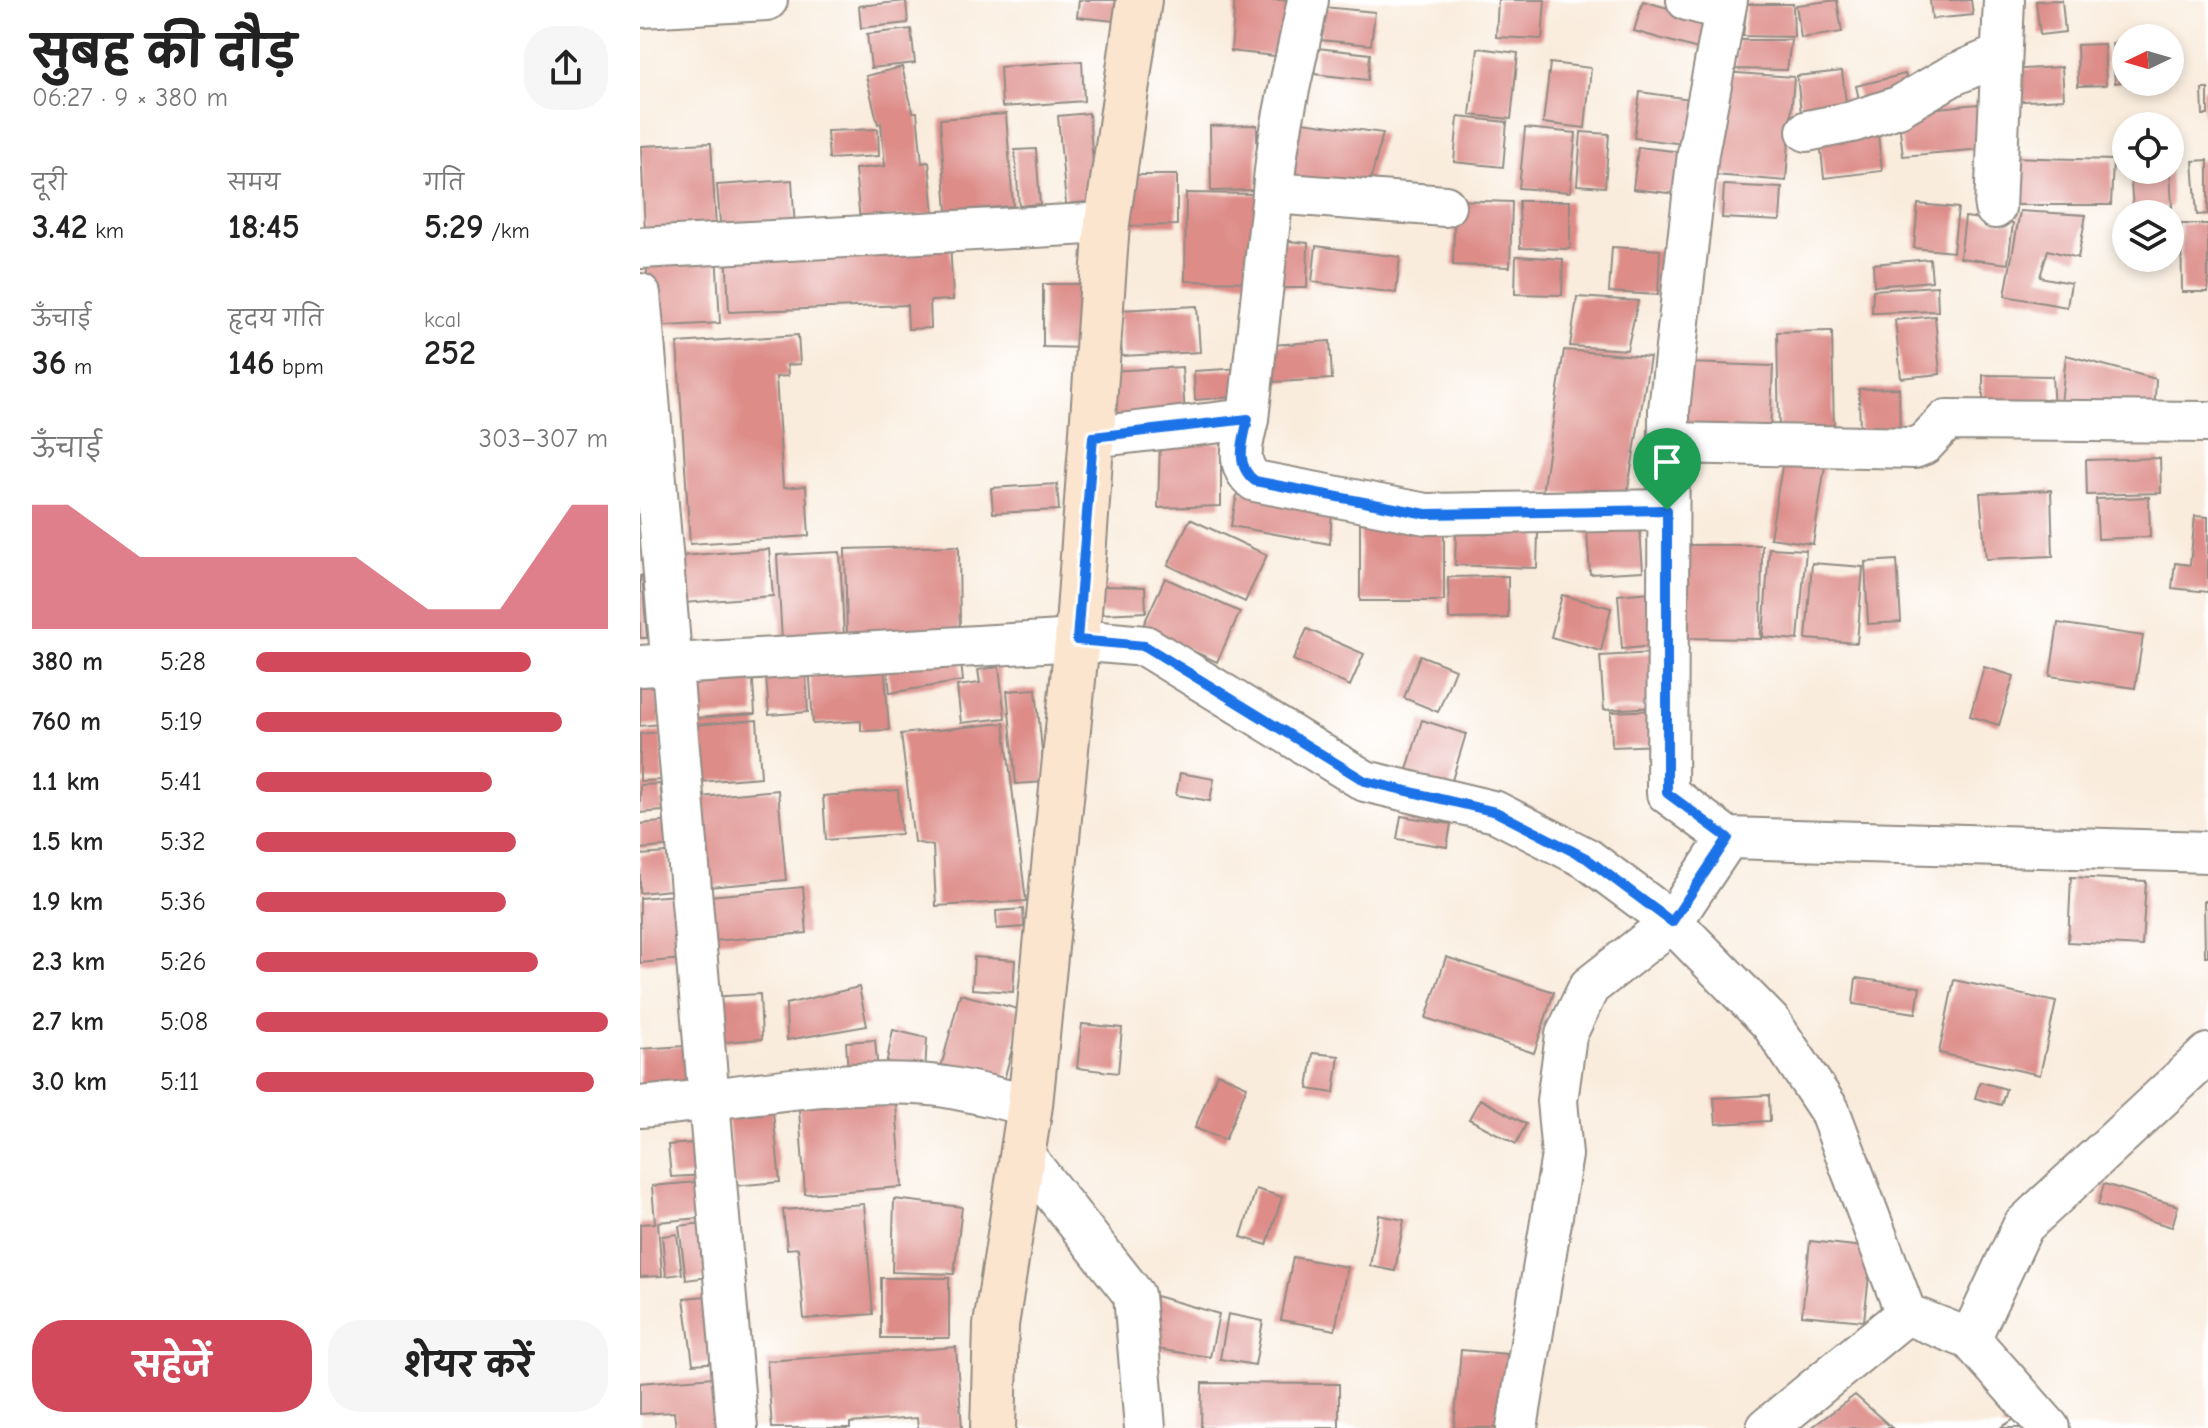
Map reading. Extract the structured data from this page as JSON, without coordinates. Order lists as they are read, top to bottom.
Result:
{
  "north": "left",
  "page": {
    "heading": ["सुबह की दौड़", "06:27 · 9 × 380 m"],
    "stats": [
      ["दूरी", "3.42 km"],
      ["समय", "18:45"],
      ["गति", "5:29 /km"],
      ["ऊँचाई", "36 m"],
      ["हृदय गति", "146 bpm"],
      ["kcal", "252"]
    ],
    "chart": ["ऊँचाई", "303–307 m"],
    "list": [
      {
        "name": "380 m",
        "note": "5:28"
      },
      {
        "name": "760 m",
        "note": "5:19"
      },
      {
        "name": "1.1 km",
        "note": "5:41"
      },
      {
        "name": "1.5 km",
        "note": "5:32"
      },
      {
        "name": "1.9 km",
        "note": "5:36"
      },
      {
        "name": "2.3 km",
        "note": "5:26"
      },
      {
        "name": "2.7 km",
        "note": "5:08"
      },
      {
        "name": "3.0 km",
        "note": "5:11"
      }
    ],
    "buttons": ["सहेजें", "शेयर करें"]
  }
}
